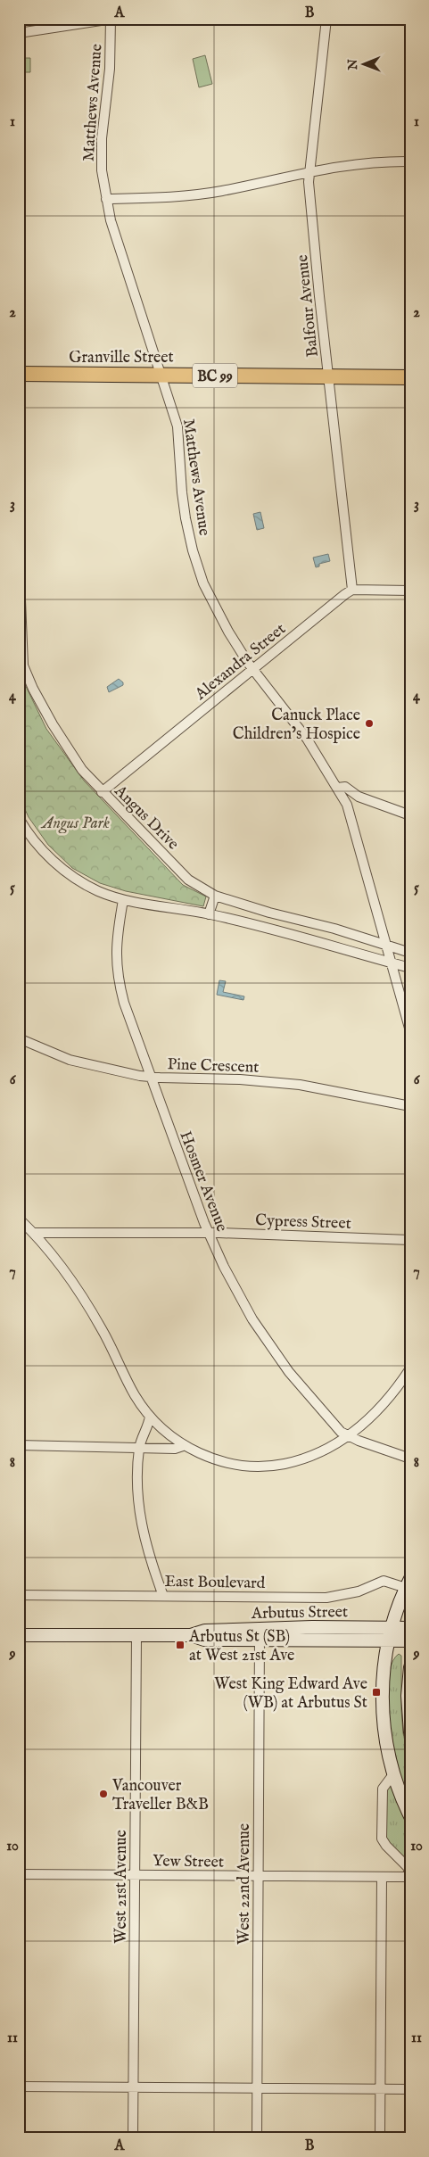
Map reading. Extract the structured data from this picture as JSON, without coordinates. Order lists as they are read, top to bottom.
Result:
{
  "streets": {
    "highway": ["Granville Street", "BC 99"],
    "main road": ["Arbutus Street"],
    "street": [
      "Matthews Avenue",
      "Balfour Avenue",
      "Alexandra Street",
      "Angus Drive",
      "Pine Crescent",
      "Hosmer Avenue",
      "Cypress Street",
      "East Boulevard",
      "Yew Street",
      "West 22nd Avenue",
      "West 21st Avenue"
    ]
  },
  "crossings": [
    ["Matthews Avenue", "Granville Street"],
    ["Matthews Avenue", "Alexandra Street"],
    ["Matthews Avenue", "Angus Drive"],
    ["Balfour Avenue", "Granville Street"],
    ["Balfour Avenue", "Alexandra Street"],
    ["Alexandra Street", "Angus Drive"],
    ["Pine Crescent", "Hosmer Avenue"],
    ["Hosmer Avenue", "Cypress Street"],
    ["Arbutus Street", "West 22nd Avenue"],
    ["Arbutus Street", "West 21st Avenue"],
    ["Yew Street", "West 22nd Avenue"],
    ["Yew Street", "West 21st Avenue"]
  ],
  "parks": ["Angus Park"],
  "places": {
    "other": ["Canuck Place Children’s Hospice", "Vancouver Traveller B&B"],
    "transit": ["Arbutus St (SB) at West 21st Ave", "West King Edward Ave (WB) at Arbutus St"]
  },
  "north": "left",
  "grid": {
    "columns": ["A", "B"],
    "rows": [
      "1",
      "2",
      "3",
      "4",
      "5",
      "6",
      "7",
      "8",
      "9",
      "10",
      "11"
    ]
  }
}
